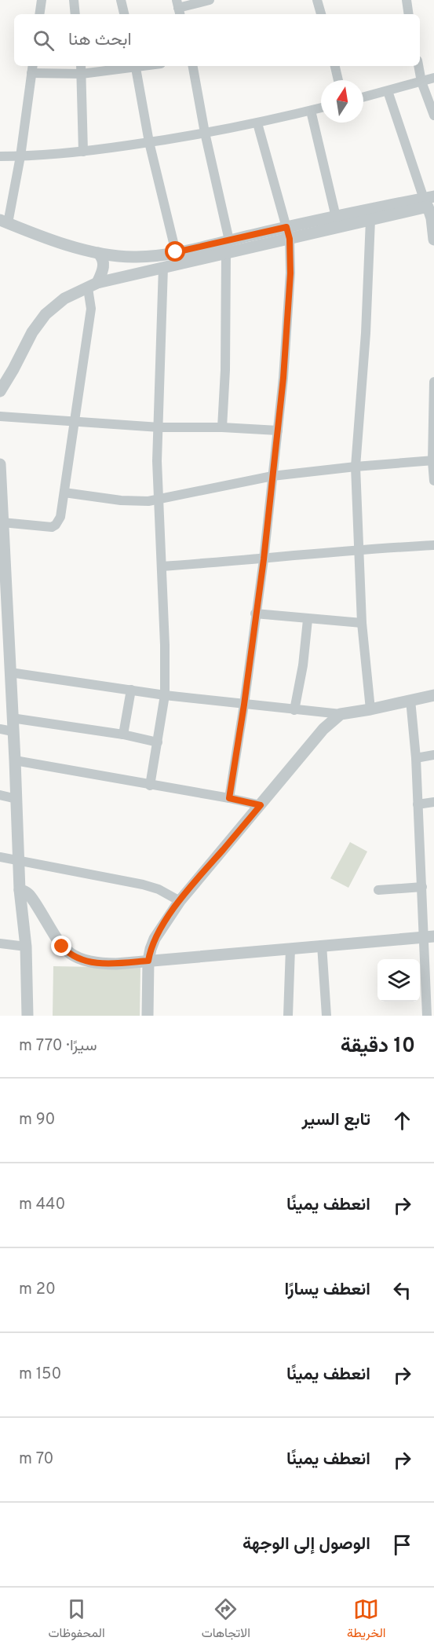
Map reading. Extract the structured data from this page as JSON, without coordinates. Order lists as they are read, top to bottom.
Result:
{
  "north": "top",
  "page": {
    "search": "ابحث هنا",
    "heading": ["10 دقيقة", "سيرًا · 770 m"],
    "list": [
      ["تابع السير", "90 m"],
      ["انعطف يمينًا", "440 m"],
      ["انعطف يسارًا", "20 m"],
      ["انعطف يمينًا", "150 m"],
      ["انعطف يمينًا", "70 m"],
      "الوصول إلى الوجهة"
    ],
    "nav": ["الخريطة", "الاتجاهات", "المحفوظات"]
  }
}
